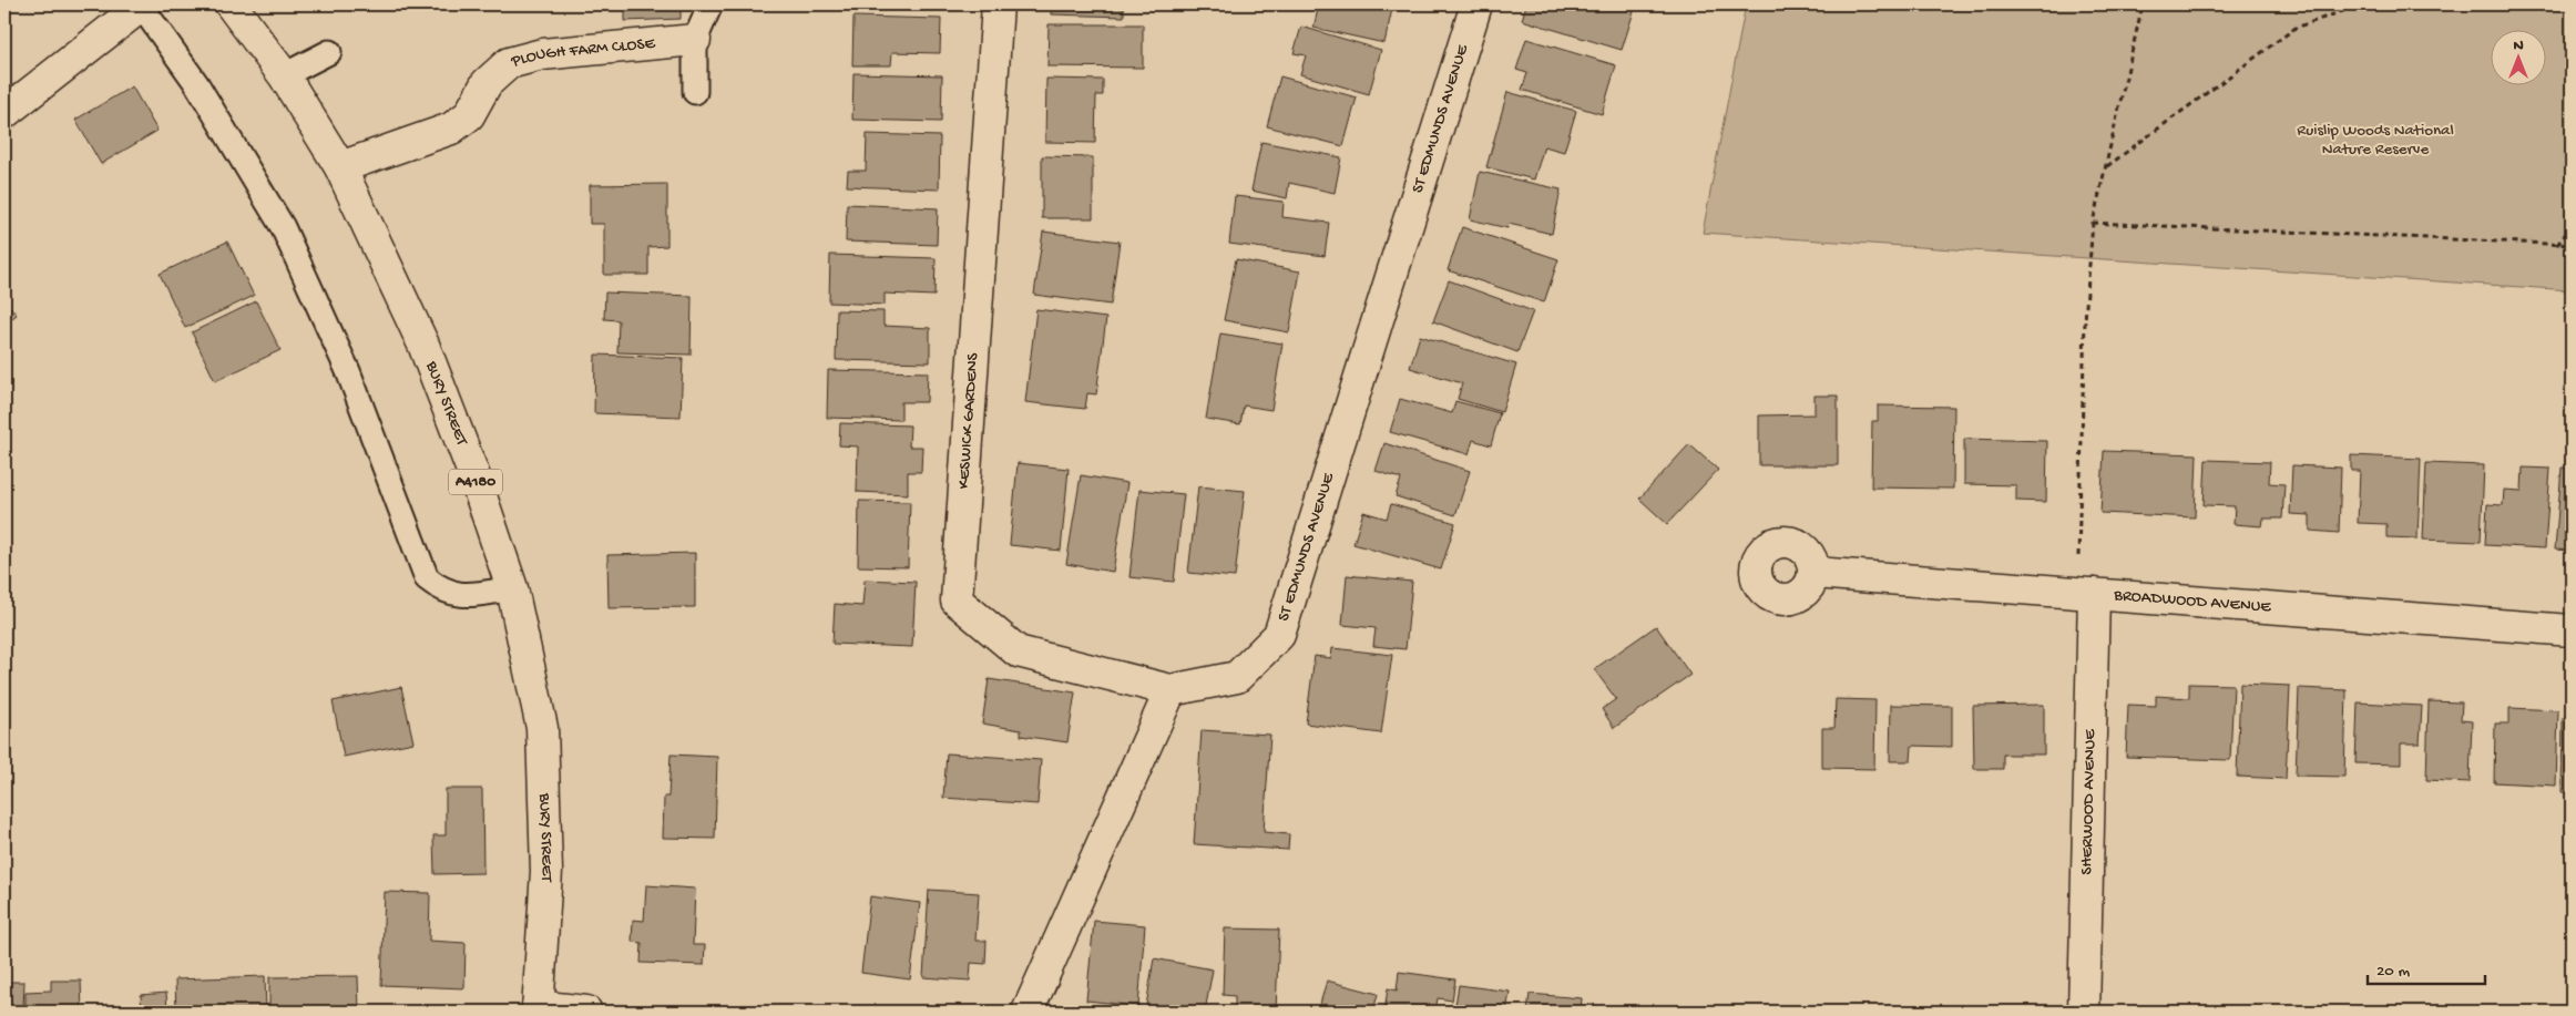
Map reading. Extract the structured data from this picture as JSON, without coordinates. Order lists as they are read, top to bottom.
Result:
{
  "streets": {
    "street": [
      "PLOUGH FARM CLOSE",
      "ST EDMUNDS AVENUE",
      "BURY STREET",
      "KESWICK GARDENS",
      "A4180",
      "BROADWOOD AVENUE",
      "SHERWOOD AVENUE"
    ]
  },
  "crossings": [
    ["PLOUGH FARM CLOSE", "BURY STREET"],
    ["ST EDMUNDS AVENUE", "KESWICK GARDENS"],
    ["BROADWOOD AVENUE", "SHERWOOD AVENUE"]
  ],
  "parks": ["Ruislip Woods National Nature Reserve"],
  "scale_bar": "20 m",
  "north": "top"
}
